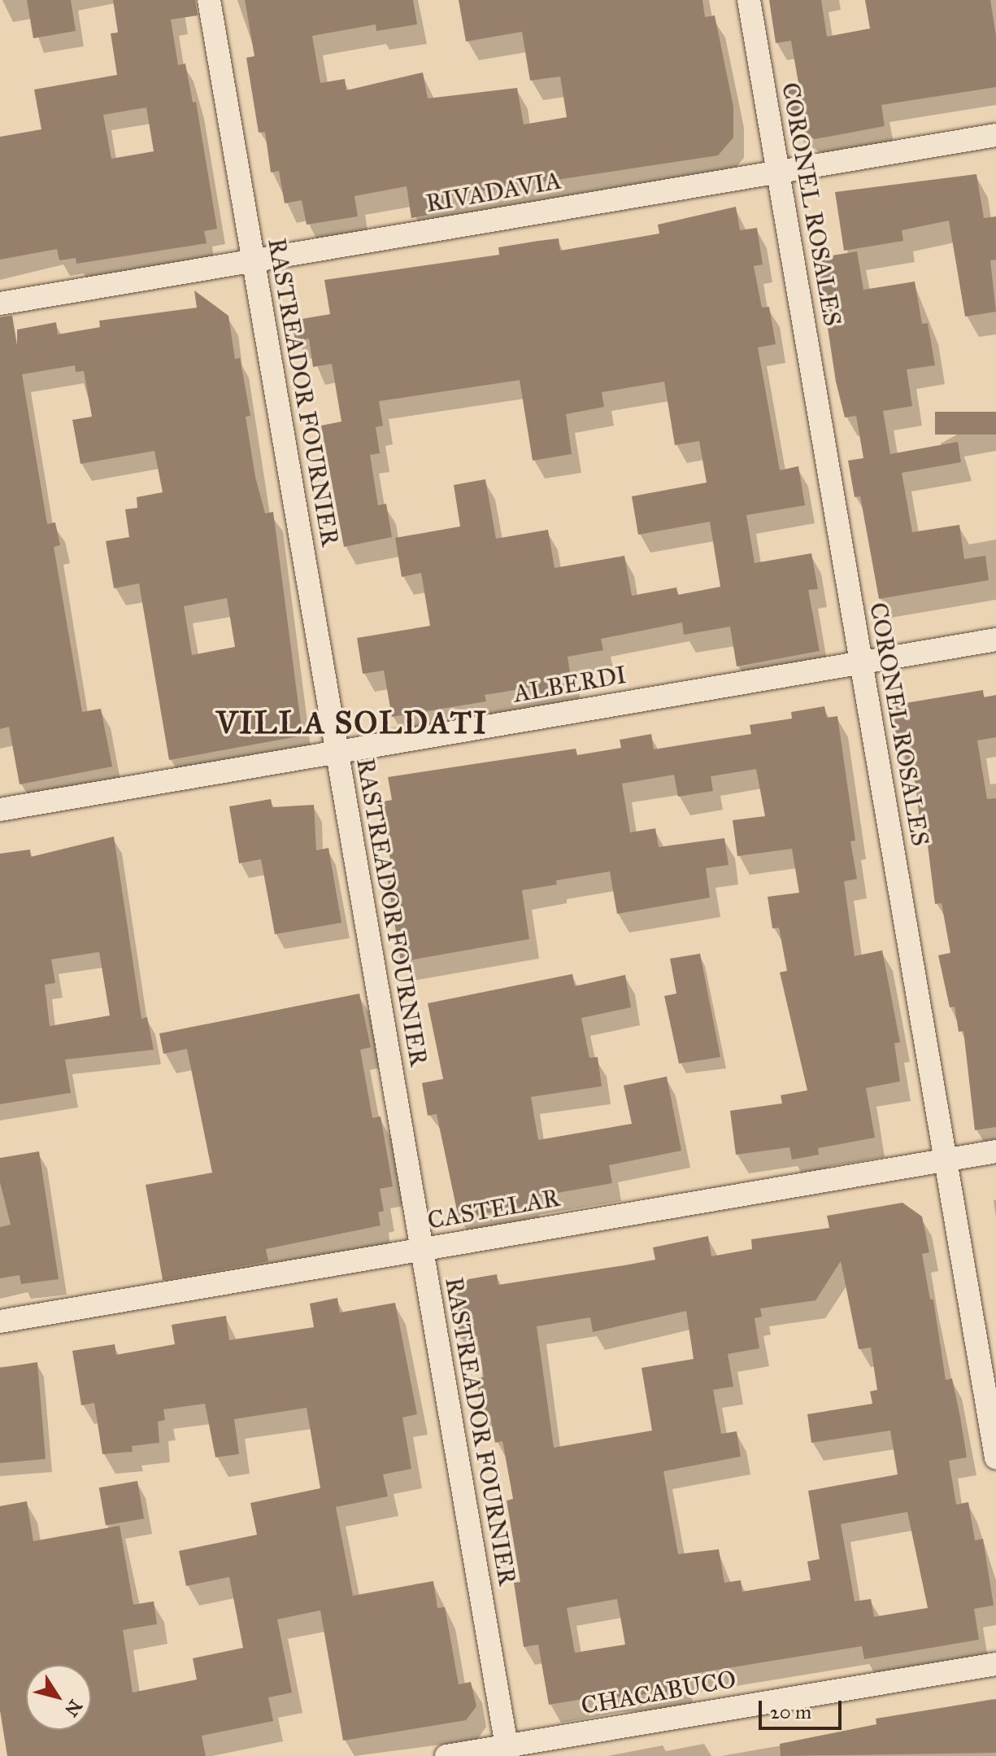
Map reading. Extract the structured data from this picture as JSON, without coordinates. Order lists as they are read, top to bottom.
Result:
{
  "streets": {
    "street": [
      "RIVADAVIA",
      "CORONEL ROSALES",
      "RASTREADOR FOURNIER",
      "ALBERDI",
      "CASTELAR",
      "CHACABUCO"
    ]
  },
  "crossings": [
    ["RIVADAVIA", "CORONEL ROSALES"],
    ["RIVADAVIA", "RASTREADOR FOURNIER"],
    ["CORONEL ROSALES", "ALBERDI"],
    ["CORONEL ROSALES", "CASTELAR"],
    ["RASTREADOR FOURNIER", "ALBERDI"],
    ["RASTREADOR FOURNIER", "CASTELAR"],
    ["RASTREADOR FOURNIER", "CHACABUCO"]
  ],
  "districts": ["VILLA SOLDATI"],
  "scale_bar": "20 m",
  "north": "bottom right"
}
